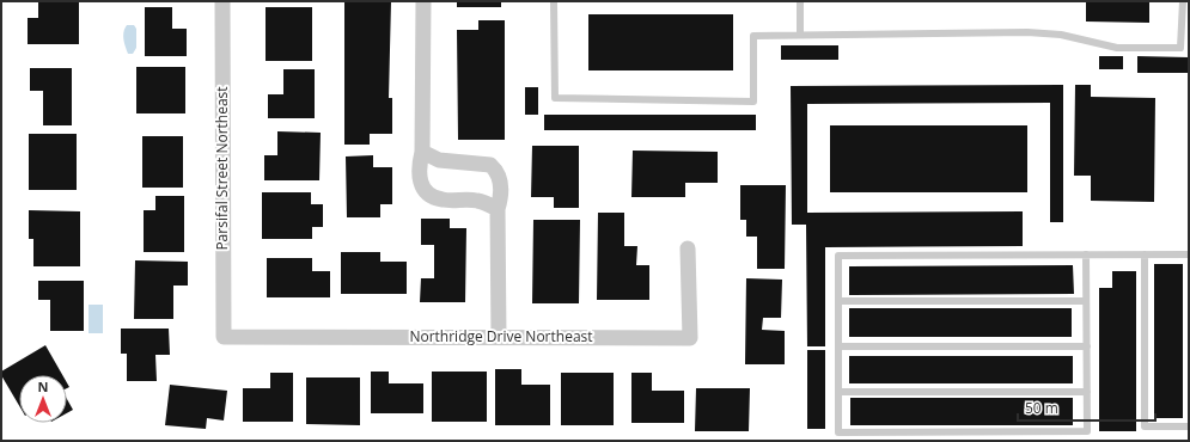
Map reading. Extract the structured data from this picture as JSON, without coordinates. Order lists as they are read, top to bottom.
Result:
{
  "streets": {
    "street": ["Parsifal Street Northeast", "Northridge Drive Northeast"]
  },
  "crossings": [
    ["Parsifal Street Northeast", "Northridge Drive Northeast"]
  ],
  "scale_bar": "50 m",
  "north": "top"
}
